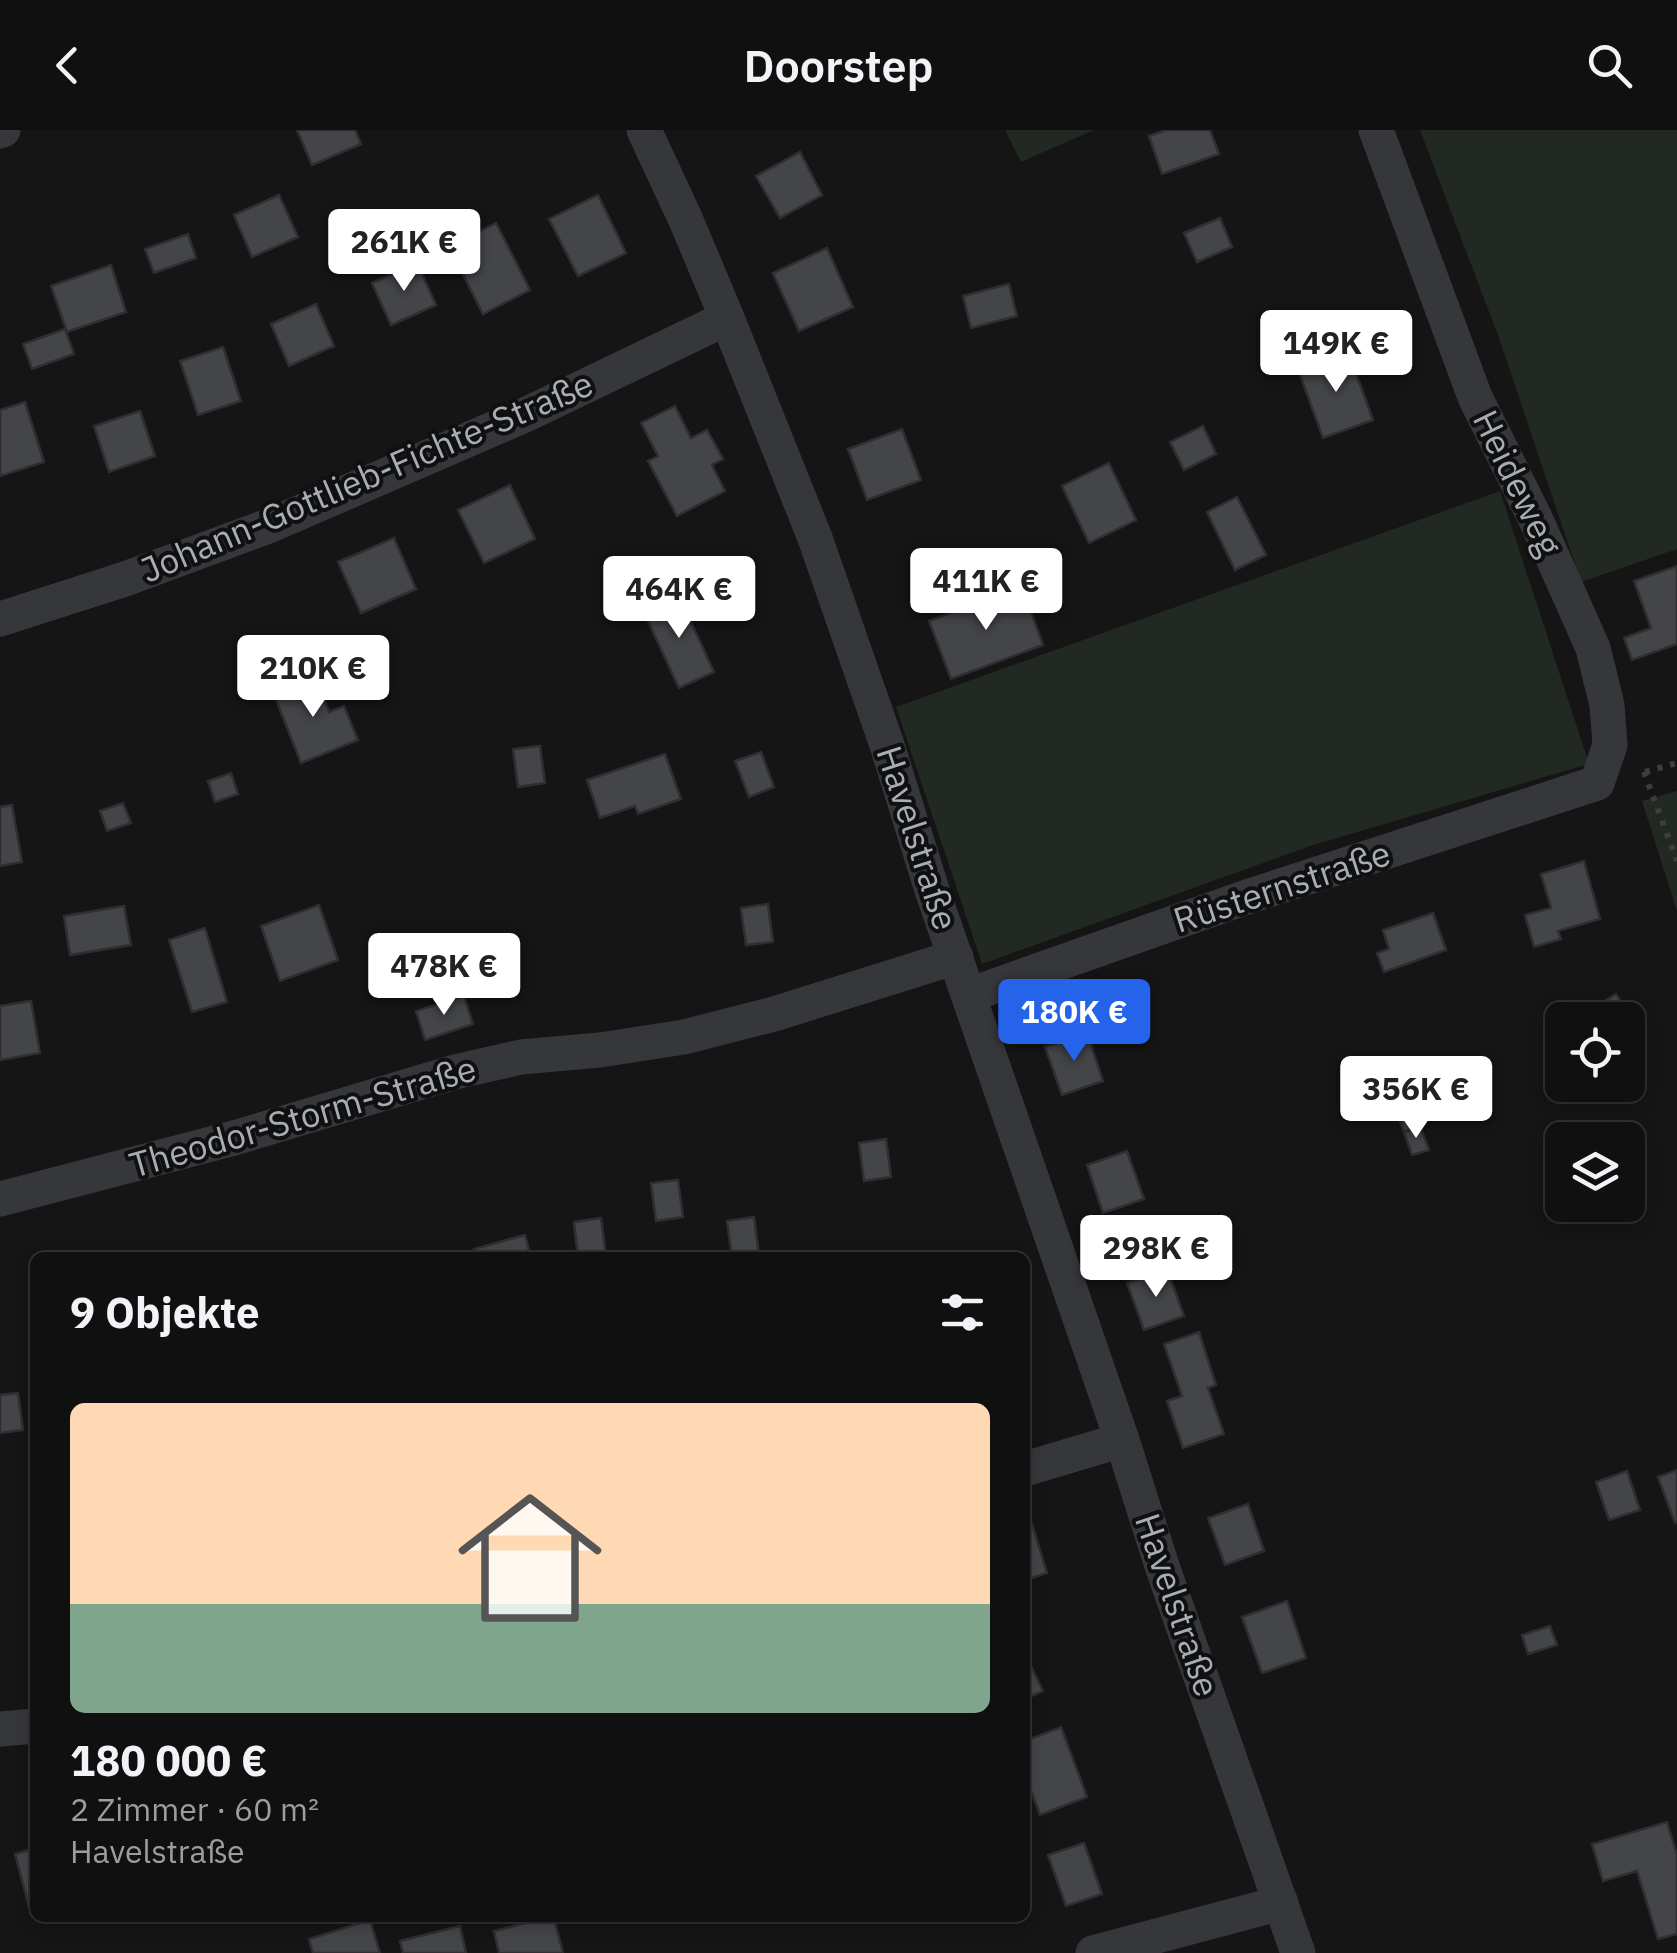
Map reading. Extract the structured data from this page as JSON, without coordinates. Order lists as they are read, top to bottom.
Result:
{
  "streets": {
    "street": [
      "Johann-Gottlieb-Fichte-Straße",
      "Heideweg",
      "Havelstraße",
      "Rüsternstraße",
      "Theodor-Storm-Straße"
    ]
  },
  "crossings": [
    ["Johann-Gottlieb-Fichte-Straße", "Havelstraße"],
    ["Heideweg", "Rüsternstraße"],
    ["Havelstraße", "Rüsternstraße"],
    ["Havelstraße", "Theodor-Storm-Straße"]
  ],
  "page": {
    "header": "Doorstep",
    "price": [
      "261K €",
      "149K €",
      "411K €",
      "464K €",
      "210K €",
      "478K €",
      "180K €",
      "356K €",
      "298K €"
    ],
    "heading": "9 Objekte",
    "list": [
      {
        "name": "180 000 €",
        "note": "2 Zimmer · 60 m² · Havelstraße"
      }
    ]
  }
}
